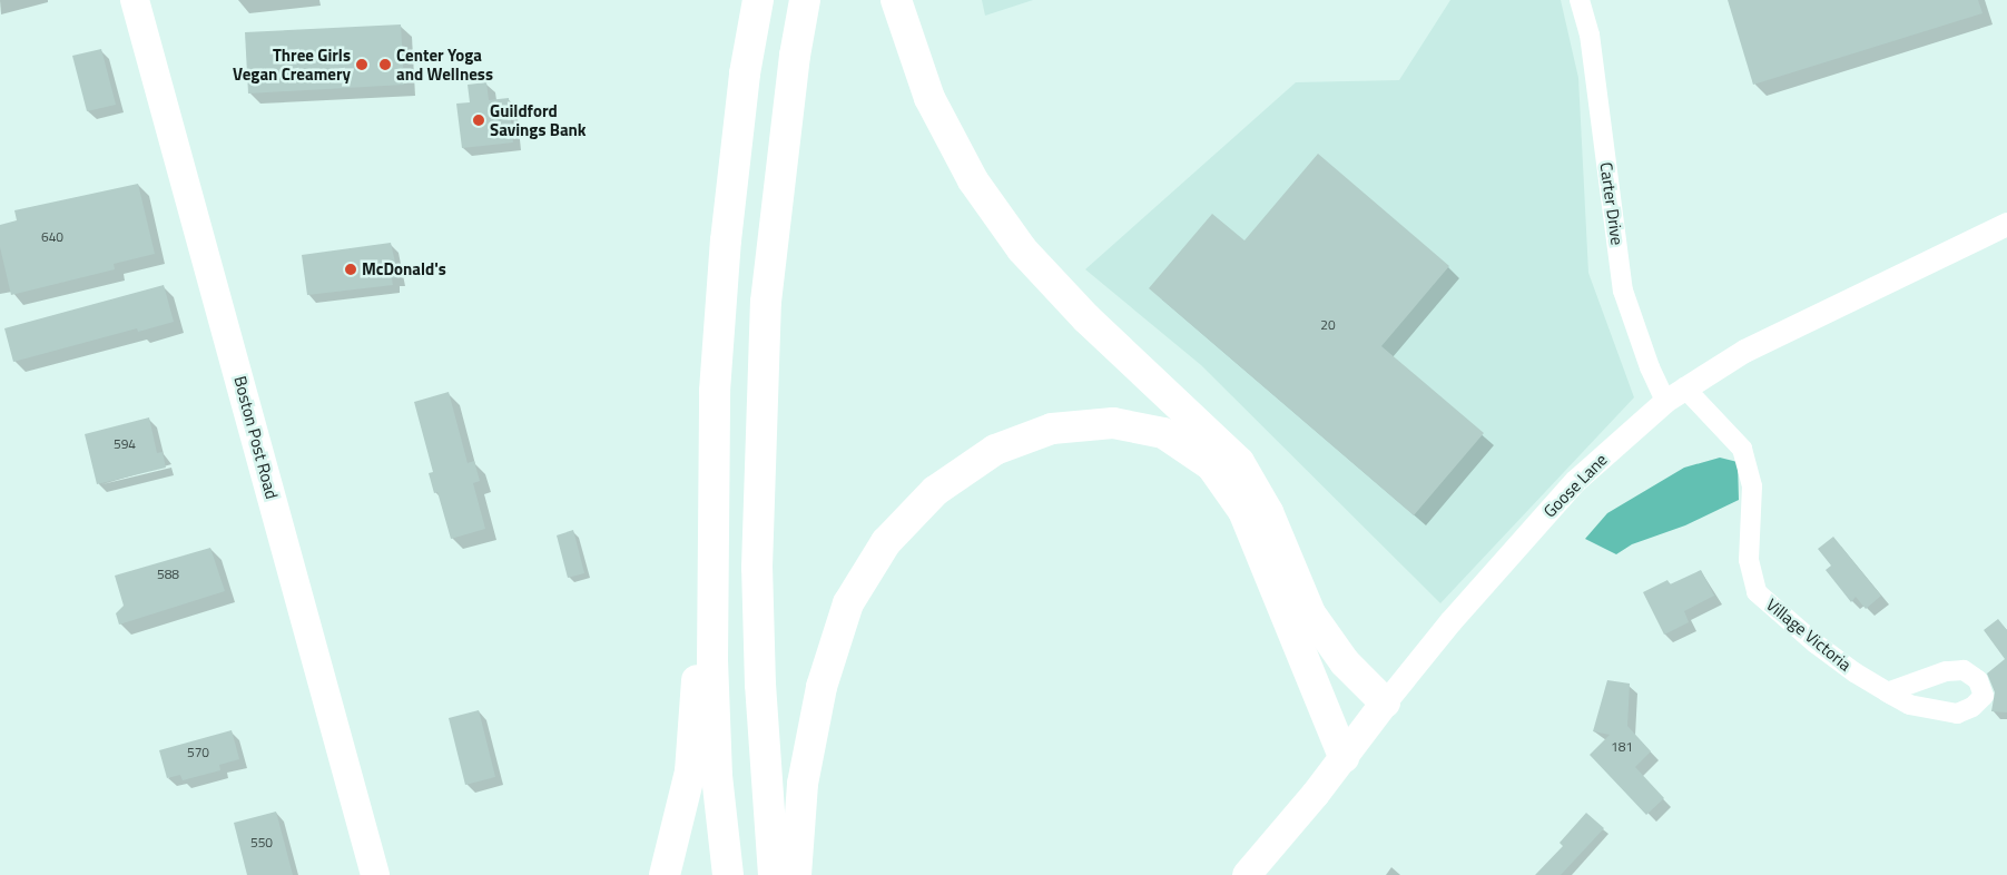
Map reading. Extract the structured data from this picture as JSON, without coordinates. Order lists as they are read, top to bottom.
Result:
{
  "streets": {
    "main road": ["Boston Post Road", "Goose Lane"],
    "street": ["Carter Drive", "Village Victoria"]
  },
  "crossings": [
    ["Carter Drive", "Goose Lane"],
    ["Carter Drive", "Village Victoria"],
    ["Goose Lane", "Village Victoria"]
  ],
  "places": [
    "Three Girls Vegan Creamery",
    "Center Yoga and Wellness",
    "Guildford Savings Bank",
    "McDonald's"
  ],
  "house_numbers": [
    "640",
    "20",
    "594",
    "588",
    "181",
    "570",
    "550"
  ]
}
